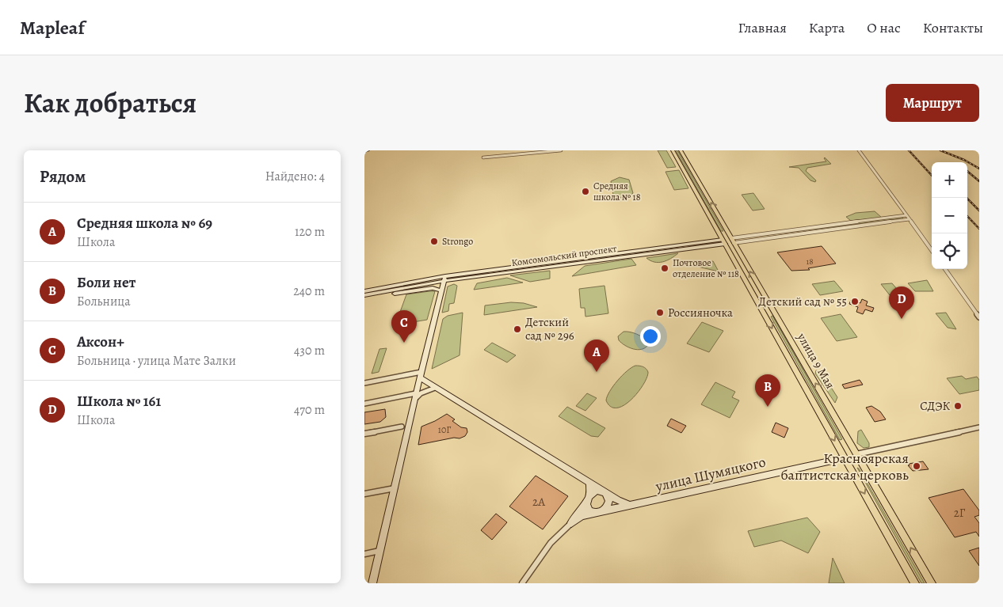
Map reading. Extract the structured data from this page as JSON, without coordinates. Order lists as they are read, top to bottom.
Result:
{
  "streets": {
    "main road": ["Комсомольский проспект", "улица 9 Мая"],
    "street": ["улица Шумяцкого"]
  },
  "crossings": [
    ["Комсомольский проспект", "улица 9 Мая"],
    ["улица 9 Мая", "улица Шумяцкого"]
  ],
  "places": [
    "Средняя школа № 18",
    "Strongo",
    "Почтовое отделение № 118",
    "Детский сад № 55",
    "Россияночка",
    "Детский сад № 296",
    "СДЭК",
    "Красноярская баптистская церковь"
  ],
  "house_numbers": [
    "18",
    "10Г",
    "2А",
    "2Г"
  ],
  "page": {
    "header": "Mapleaf",
    "nav": [
      "Главная",
      "Карта",
      "О нас",
      "Контакты"
    ],
    "title": "Как добраться",
    "buttons": "Маршрут",
    "heading": ["Рядом", "Найдено: 4"],
    "map_buttons": ["+", "−"],
    "list": [
      {
        "mark": "A",
        "name": "Средняя школа № 69",
        "note": "Школа",
        "value": "120 m"
      },
      {
        "mark": "B",
        "name": "Боли нет",
        "note": "Больница",
        "value": "240 m"
      },
      {
        "mark": "C",
        "name": "Аксон+",
        "note": "Больница · улица Мате Залки",
        "value": "430 m"
      },
      {
        "mark": "D",
        "name": "Школа № 161",
        "note": "Школа",
        "value": "470 m"
      }
    ],
    "pins": [
      "D",
      "C",
      "A",
      "B"
    ]
  }
}
